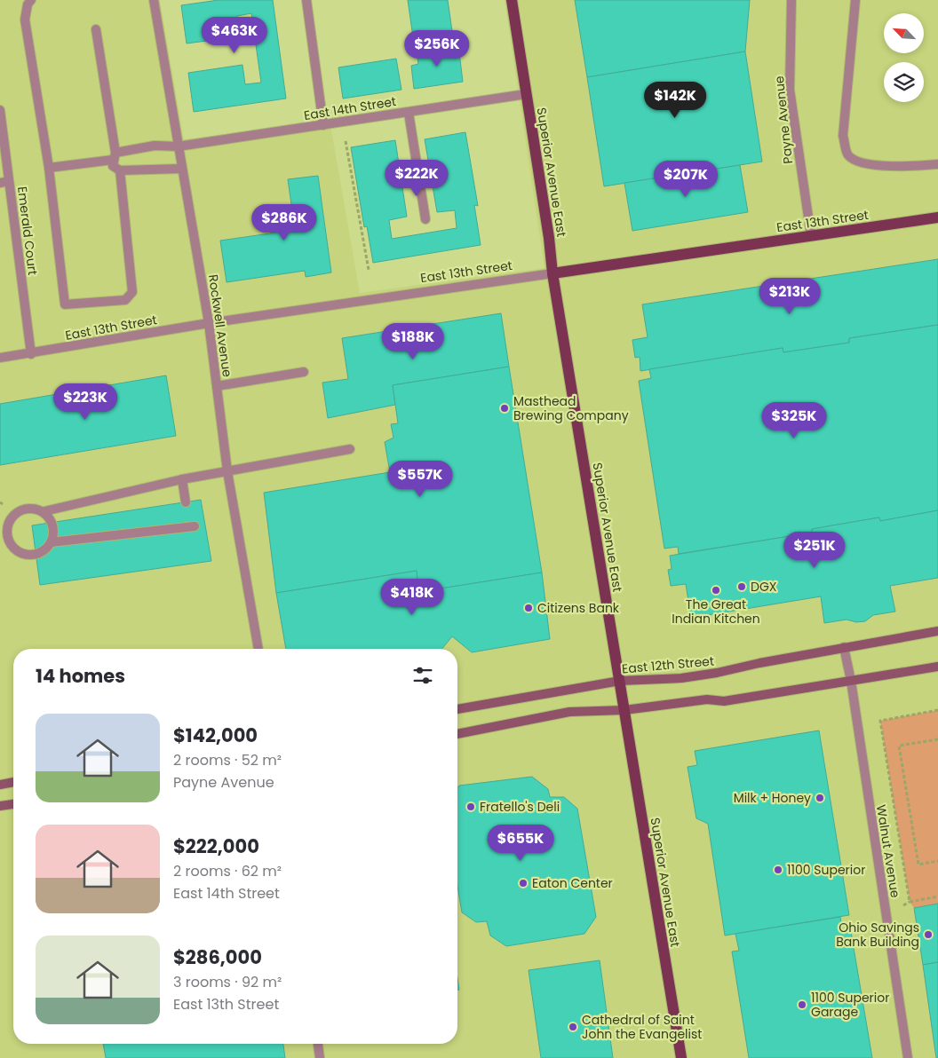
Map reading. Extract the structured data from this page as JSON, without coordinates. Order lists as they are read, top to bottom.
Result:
{
  "streets": {
    "main road": ["Superior Avenue East", "East 13th Street", "East 12th Street"],
    "street": [
      "East 14th Street",
      "Payne Avenue",
      "Emerald Court",
      "Rockwell Avenue",
      "Walnut Avenue"
    ]
  },
  "crossings": [
    ["East 14th Street", "Superior Avenue East"],
    ["East 14th Street", "Rockwell Avenue"],
    ["Payne Avenue", "East 13th Street"],
    ["Superior Avenue East", "East 13th Street"],
    ["Superior Avenue East", "East 12th Street"],
    ["East 13th Street", "Emerald Court"],
    ["East 13th Street", "Rockwell Avenue"],
    ["East 12th Street", "Walnut Avenue"]
  ],
  "places": [
    "Masthead Brewing Company",
    "DGX",
    "The Great Indian Kitchen",
    "Citizens Bank",
    "Milk + Honey",
    "Fratello's Deli",
    "1100 Superior",
    "Eaton Center",
    "Ohio Savings Bank Building",
    "1100 Superior Garage",
    "Cathedral of Saint John the Evangelist"
  ],
  "north": "top left",
  "page": {
    "price": [
      "$463K",
      "$256K",
      "$142K",
      "$222K",
      "$207K",
      "$286K",
      "$213K",
      "$188K",
      "$223K",
      "$325K",
      "$557K",
      "$251K",
      "$418K",
      "$655K"
    ],
    "heading": "14 homes",
    "list": [
      {
        "name": "$142,000",
        "note": "2 rooms · 52 m² · Payne Avenue"
      },
      {
        "name": "$222,000",
        "note": "2 rooms · 62 m² · East 14th Street"
      },
      {
        "name": "$286,000",
        "note": "3 rooms · 92 m² · East 13th Street"
      }
    ]
  }
}
